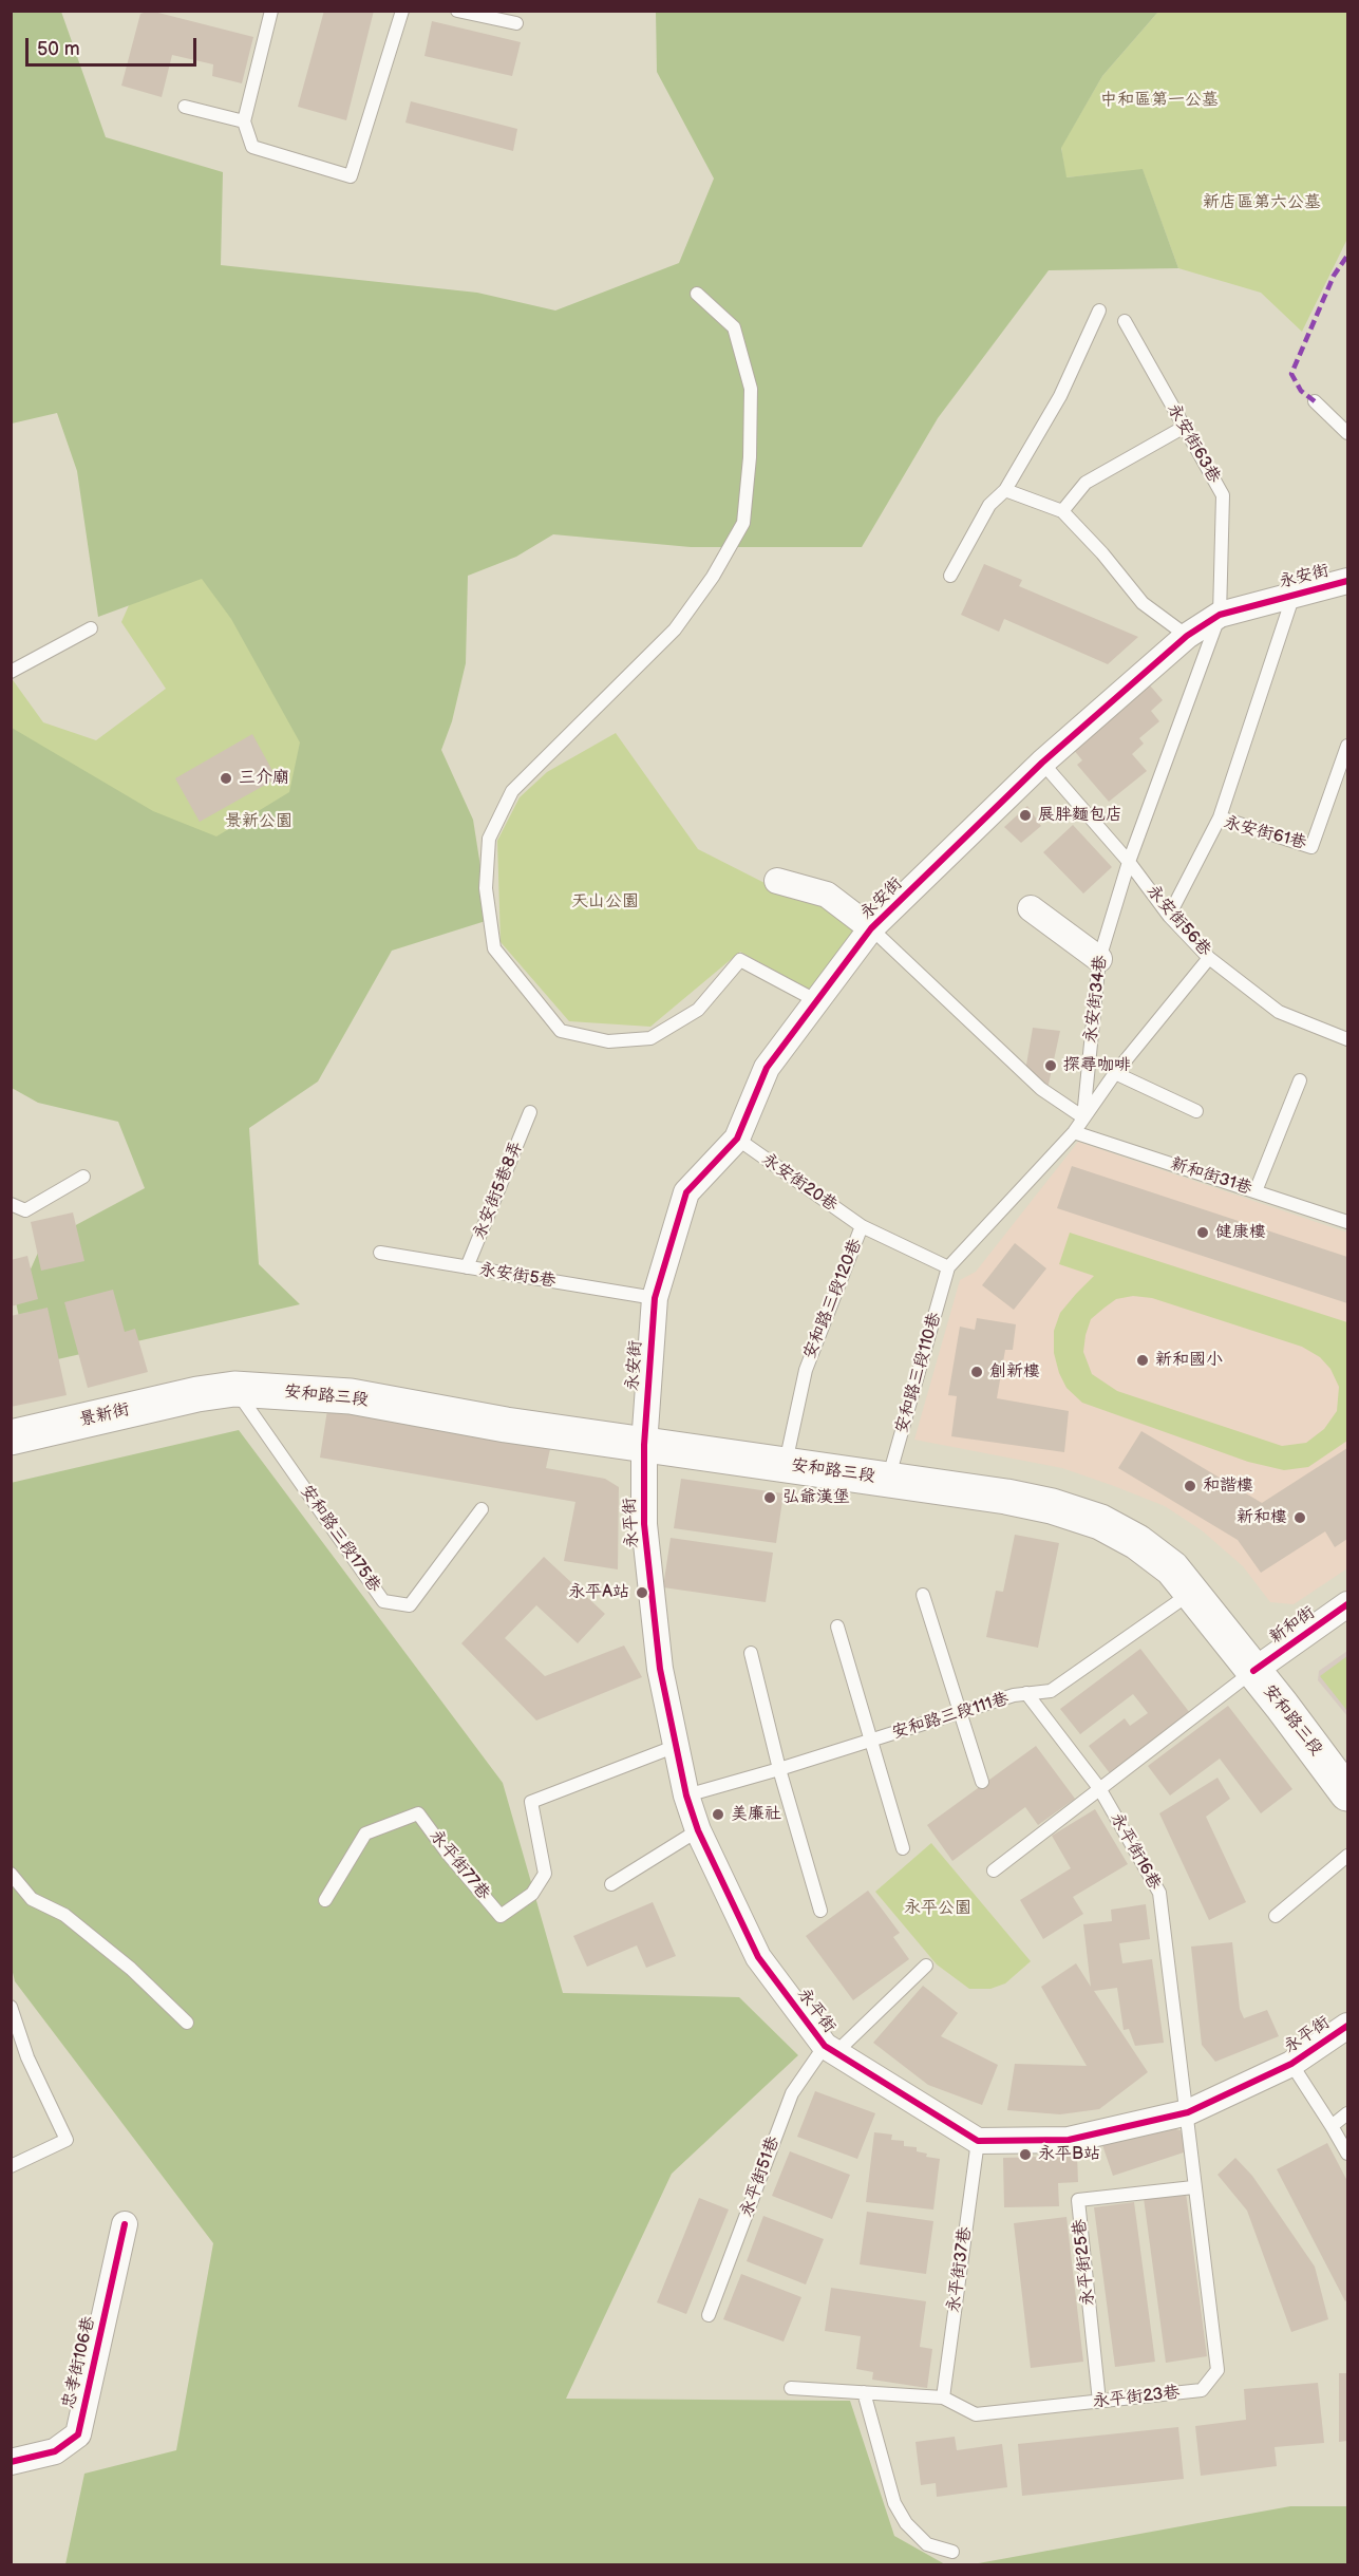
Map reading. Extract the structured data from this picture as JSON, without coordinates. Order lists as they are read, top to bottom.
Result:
{
  "streets": {
    "main road": ["安和路三段", "景新街"],
    "street": [
      "永安街",
      "永平街",
      "新和街",
      "忠孝街106巷"
    ],
    "lane": [
      "永安街63巷",
      "永安街61巷",
      "永安街56巷",
      "永安街34巷",
      "新和街31巷",
      "永安街20巷",
      "永安街5巷8弄",
      "永安街5巷",
      "安和路三段120巷",
      "安和路三段110巷",
      "安和路三段175巷",
      "安和路三段111巷",
      "永平街16巷",
      "永平街77巷",
      "永平街51巷",
      "永平街25巷",
      "永平街37巷",
      "永平街23巷"
    ]
  },
  "crossings": [
    ["永安街63巷", "永安街"],
    ["永安街63巷", "永安街34巷"],
    ["永安街", "永安街56巷"],
    ["永安街", "永安街34巷"],
    ["永安街", "永安街20巷"],
    ["永安街", "永安街5巷"],
    ["永安街", "安和路三段"],
    ["永安街", "永平街"],
    ["永安街61巷", "永安街56巷"],
    ["永安街56巷", "永安街34巷"],
    ["永安街20巷", "安和路三段120巷"],
    ["永安街5巷8弄", "永安街5巷"],
    ["安和路三段120巷", "安和路三段110巷"],
    ["安和路三段120巷", "安和路三段"],
    ["安和路三段110巷", "安和路三段"],
    ["安和路三段", "景新街"],
    ["安和路三段", "永平街"],
    ["安和路三段", "安和路三段175巷"],
    ["安和路三段", "新和街"],
    ["安和路三段", "安和路三段111巷"],
    ["永平街", "安和路三段111巷"],
    ["永平街", "永平街16巷"],
    ["永平街", "永平街77巷"],
    ["永平街", "永平街51巷"],
    ["永平街", "永平街37巷"],
    ["永平街", "永平街23巷"],
    ["安和路三段111巷", "永平街16巷"],
    ["永平街16巷", "永平街23巷"],
    ["永平街25巷", "永平街23巷"],
    ["永平街37巷", "永平街23巷"]
  ],
  "parks": [
    "中和區第一公墓",
    "新店區第六公墓",
    "景新公園",
    "天山公園",
    "永平公園"
  ],
  "places": [
    "三介廟",
    "展胖麵包店",
    "探尋咖啡",
    "健康樓",
    "新和國小",
    "創新樓",
    "和諧樓",
    "弘爺漢堡",
    "新和樓",
    "永平A站",
    "美廉社",
    "永平B站"
  ],
  "scale_bar": "50 m"
}
